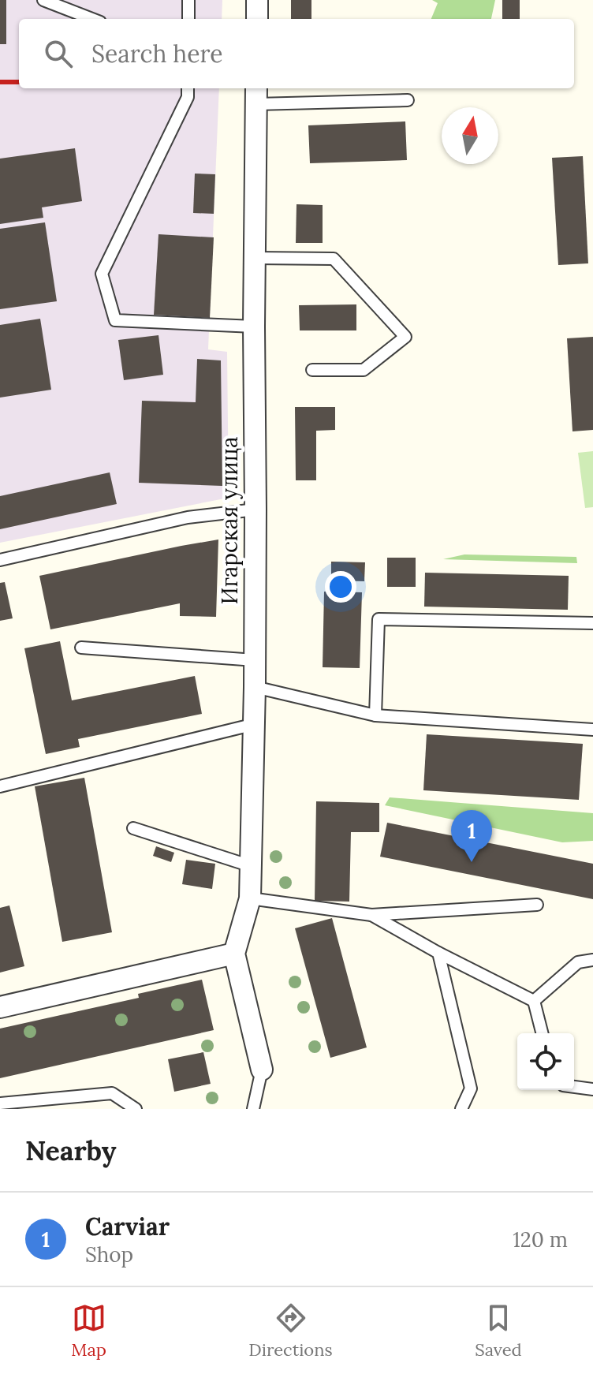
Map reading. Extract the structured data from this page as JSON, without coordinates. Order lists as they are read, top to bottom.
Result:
{
  "streets": {
    "street": ["Игарская улица"]
  },
  "north": "top",
  "page": {
    "search": "Search here",
    "pins": "1",
    "heading": "Nearby",
    "list": [
      {
        "mark": "1",
        "name": "Carviar",
        "note": "Shop",
        "value": "120 m"
      }
    ],
    "nav": ["Map", "Directions", "Saved"]
  }
}
